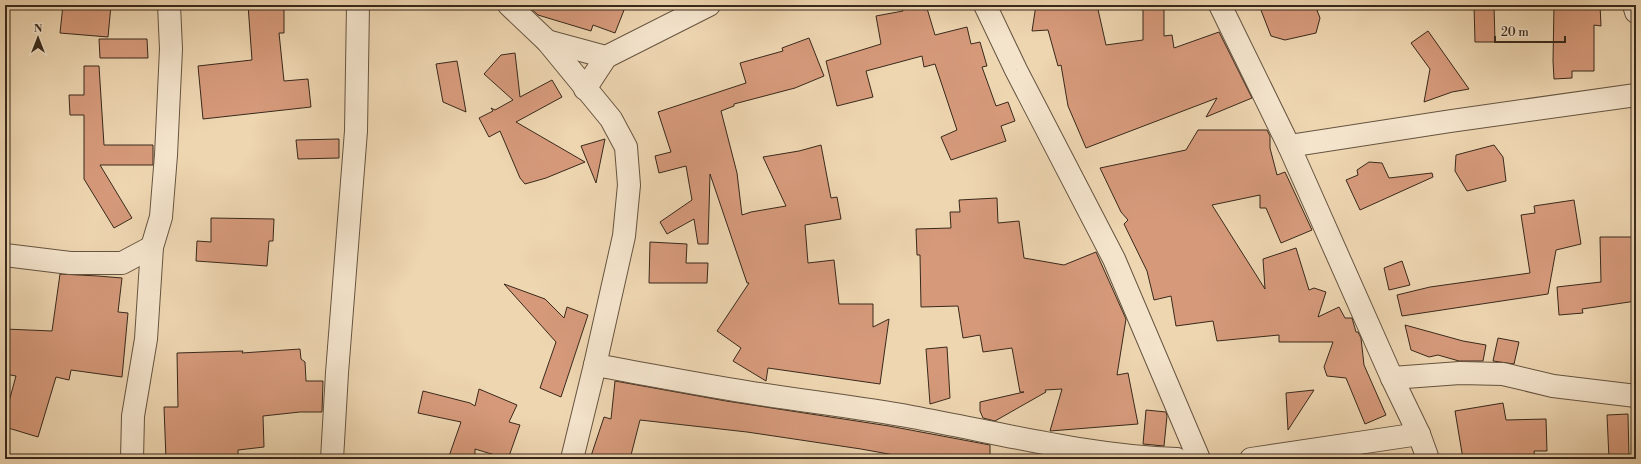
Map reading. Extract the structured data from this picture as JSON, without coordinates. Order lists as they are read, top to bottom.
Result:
{
  "scale_bar": "20 m",
  "north": "top"
}
